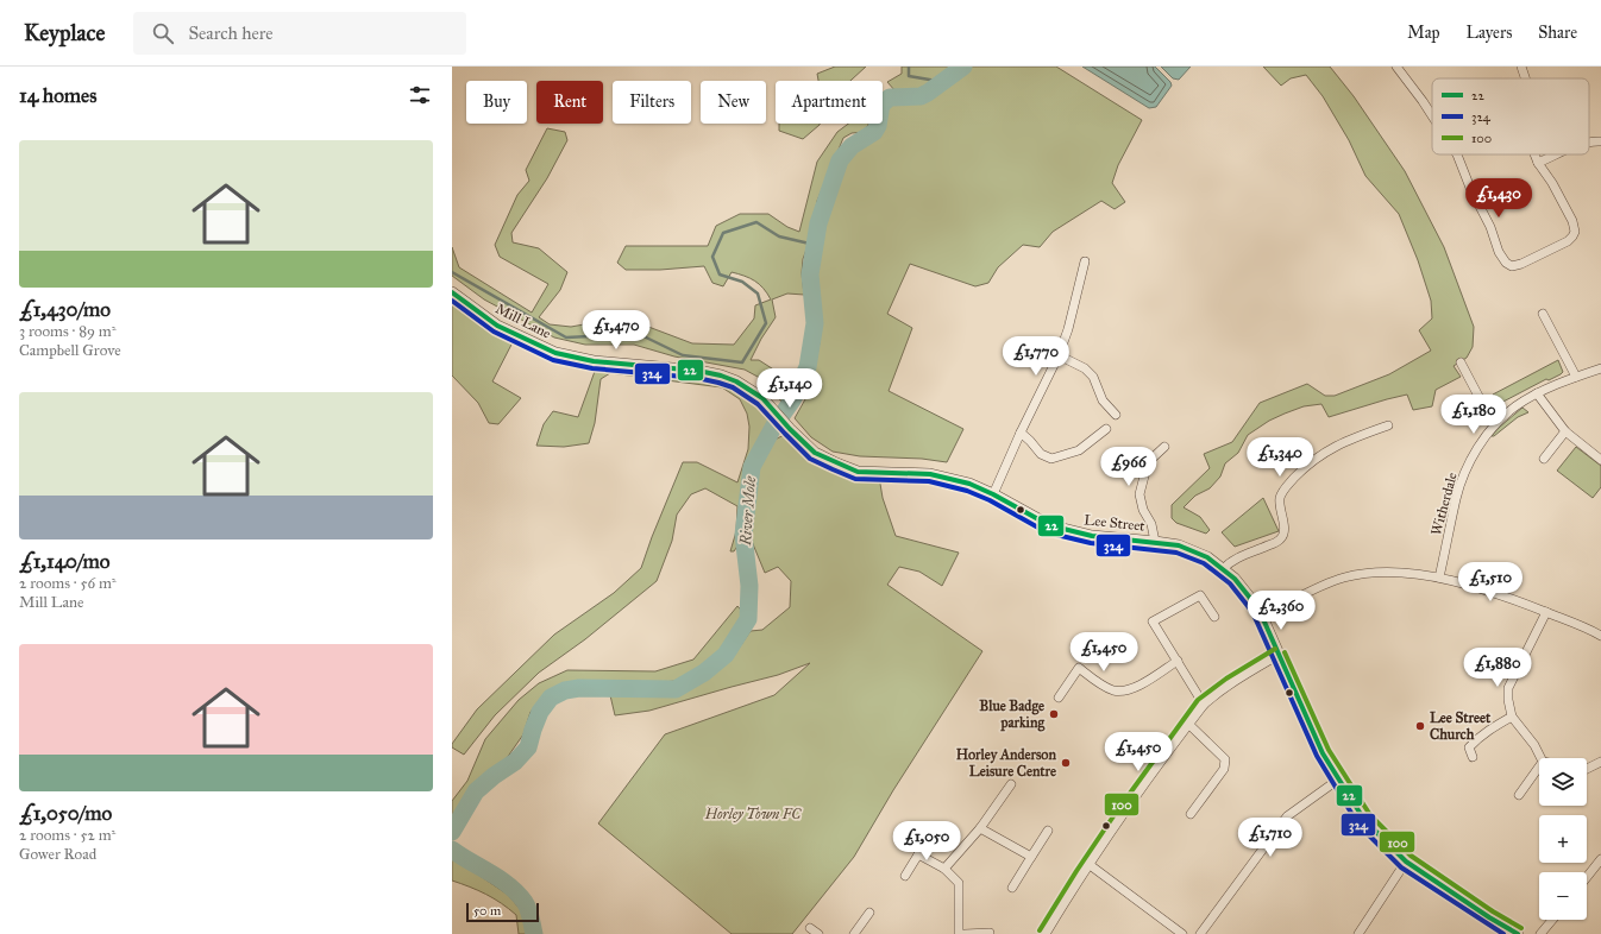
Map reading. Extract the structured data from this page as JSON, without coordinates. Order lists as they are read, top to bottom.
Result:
{
  "streets": {
    "street": ["Mill Lane", "Witherdale", "Lee Street"]
  },
  "crossings": [
    ["Mill Lane", "Lee Street"]
  ],
  "water": ["River Mole"],
  "parks": ["Horley Town FC"],
  "places": ["Blue Badge parking", "Lee Street Church", "Horley Anderson Leisure Centre"],
  "lines": ["transit line 22", "transit line 324", "transit line 100"],
  "legend": ["22", "324", "100"],
  "scale_bar": "50 m",
  "page": {
    "header": "Keyplace",
    "search": "Search here",
    "nav": ["Map", "Layers", "Share"],
    "heading": "14 homes",
    "chip": [
      "Buy",
      "Rent",
      "Filters",
      "New",
      "Apartment"
    ],
    "list": [
      {
        "name": "£1,430/mo",
        "note": "3 rooms · 89 m² · Campbell Grove"
      },
      {
        "name": "£1,140/mo",
        "note": "2 rooms · 56 m² · Mill Lane"
      },
      {
        "name": "£1,050/mo",
        "note": "2 rooms · 52 m² · Gower Road"
      }
    ],
    "price": [
      "£1,430",
      "£1,470",
      "£1,770",
      "£1,140",
      "£1,180",
      "£1,340",
      "£966",
      "£1,510",
      "£2,360",
      "£1,450",
      "£1,880",
      "£1,450",
      "£1,710",
      "£1,050"
    ],
    "map_buttons": ["+", "−"],
    "scale": "50 m"
  }
}
